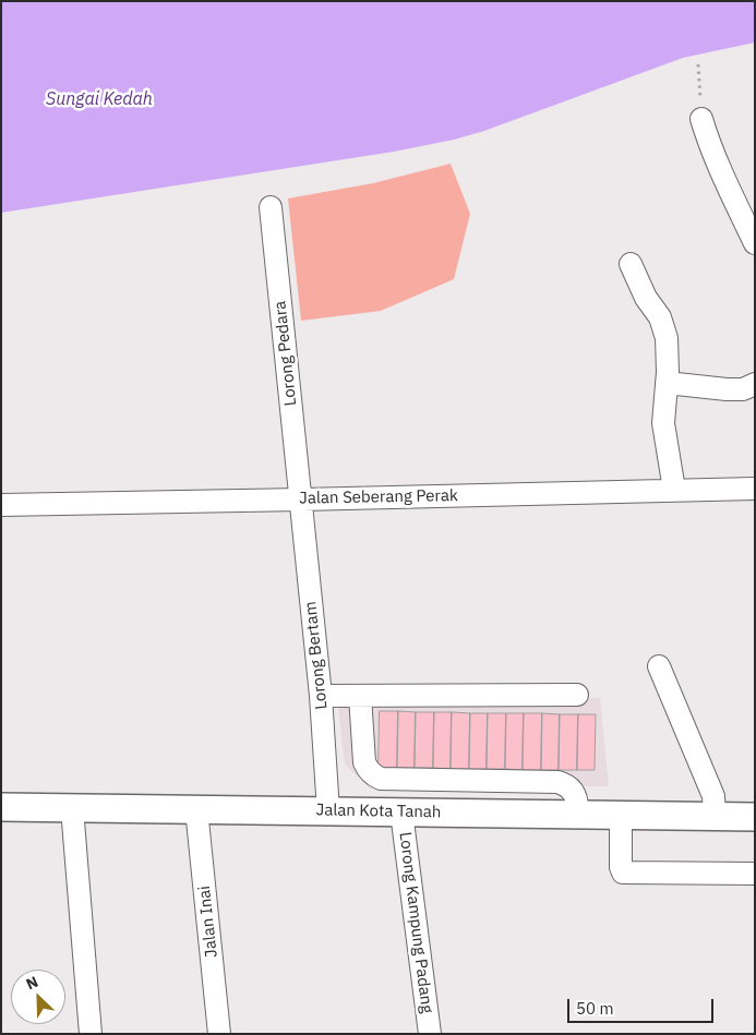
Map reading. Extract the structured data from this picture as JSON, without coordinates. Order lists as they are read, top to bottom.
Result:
{
  "streets": {
    "street": [
      "Lorong Pedara",
      "Jalan Seberang Perak",
      "Lorong Bertam",
      "Jalan Kota Tanah",
      "Jalan Inai",
      "Lorong Kampung Padang"
    ]
  },
  "crossings": [
    ["Lorong Pedara", "Jalan Seberang Perak"],
    ["Lorong Pedara", "Lorong Bertam"],
    ["Jalan Seberang Perak", "Lorong Bertam"],
    ["Lorong Bertam", "Jalan Kota Tanah"],
    ["Jalan Kota Tanah", "Jalan Inai"],
    ["Jalan Kota Tanah", "Lorong Kampung Padang"]
  ],
  "water": ["Sungai Kedah"],
  "scale_bar": "50 m",
  "north": "top left"
}
